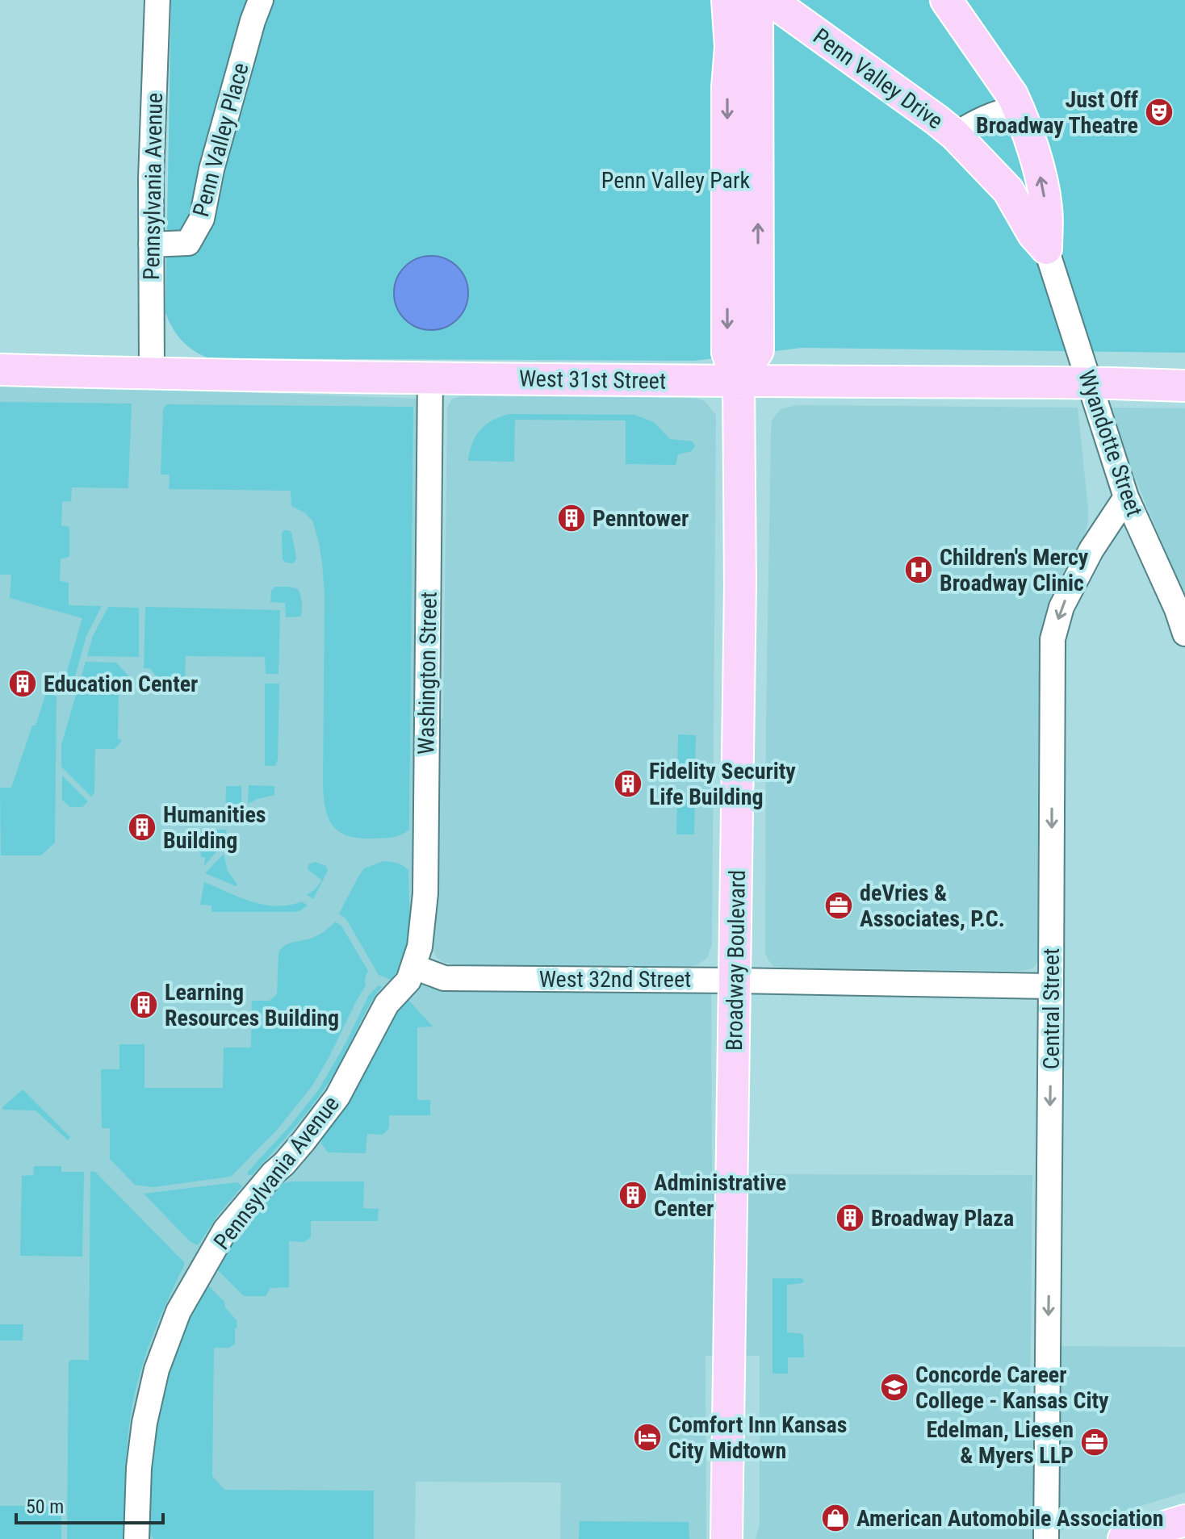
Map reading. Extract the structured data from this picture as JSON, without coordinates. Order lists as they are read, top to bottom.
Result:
{
  "streets": {
    "main road": ["Penn Valley Drive", "West 31st Street", "Broadway Boulevard"],
    "street": [
      "Penn Valley Place",
      "Pennsylvania Avenue",
      "Wyandotte Street",
      "Washington Street",
      "West 32nd Street",
      "Central Street"
    ]
  },
  "crossings": [
    ["Penn Valley Drive", "Wyandotte Street"],
    ["Penn Valley Place", "Pennsylvania Avenue"],
    ["Pennsylvania Avenue", "West 31st Street"],
    ["Pennsylvania Avenue", "Washington Street"],
    ["Pennsylvania Avenue", "West 32nd Street"],
    ["West 31st Street", "Washington Street"],
    ["West 31st Street", "Broadway Boulevard"],
    ["Wyandotte Street", "Central Street"],
    ["Washington Street", "West 32nd Street"],
    ["Broadway Boulevard", "West 32nd Street"],
    ["West 32nd Street", "Central Street"]
  ],
  "one_way": ["Central Street"],
  "parks": ["Penn Valley Park"],
  "places": {
    "theatre": ["Just Off Broadway Theatre"],
    "building": [
      "Penntower",
      "Education Center",
      "Fidelity Security Life Building",
      "Humanities Building",
      "Learning Resources Building",
      "Administrative Center",
      "Broadway Plaza"
    ],
    "hospital": ["Children's Mercy Broadway Clinic"],
    "office": ["deVries & Associates, P.C.", "Edelman, Liesen & Myers LLP"],
    "school or university": ["Concorde Career College - Kansas City"],
    "hotel": ["Comfort Inn Kansas City Midtown"],
    "shop": ["American Automobile Association"]
  },
  "scale_bar": "50 m"
}
